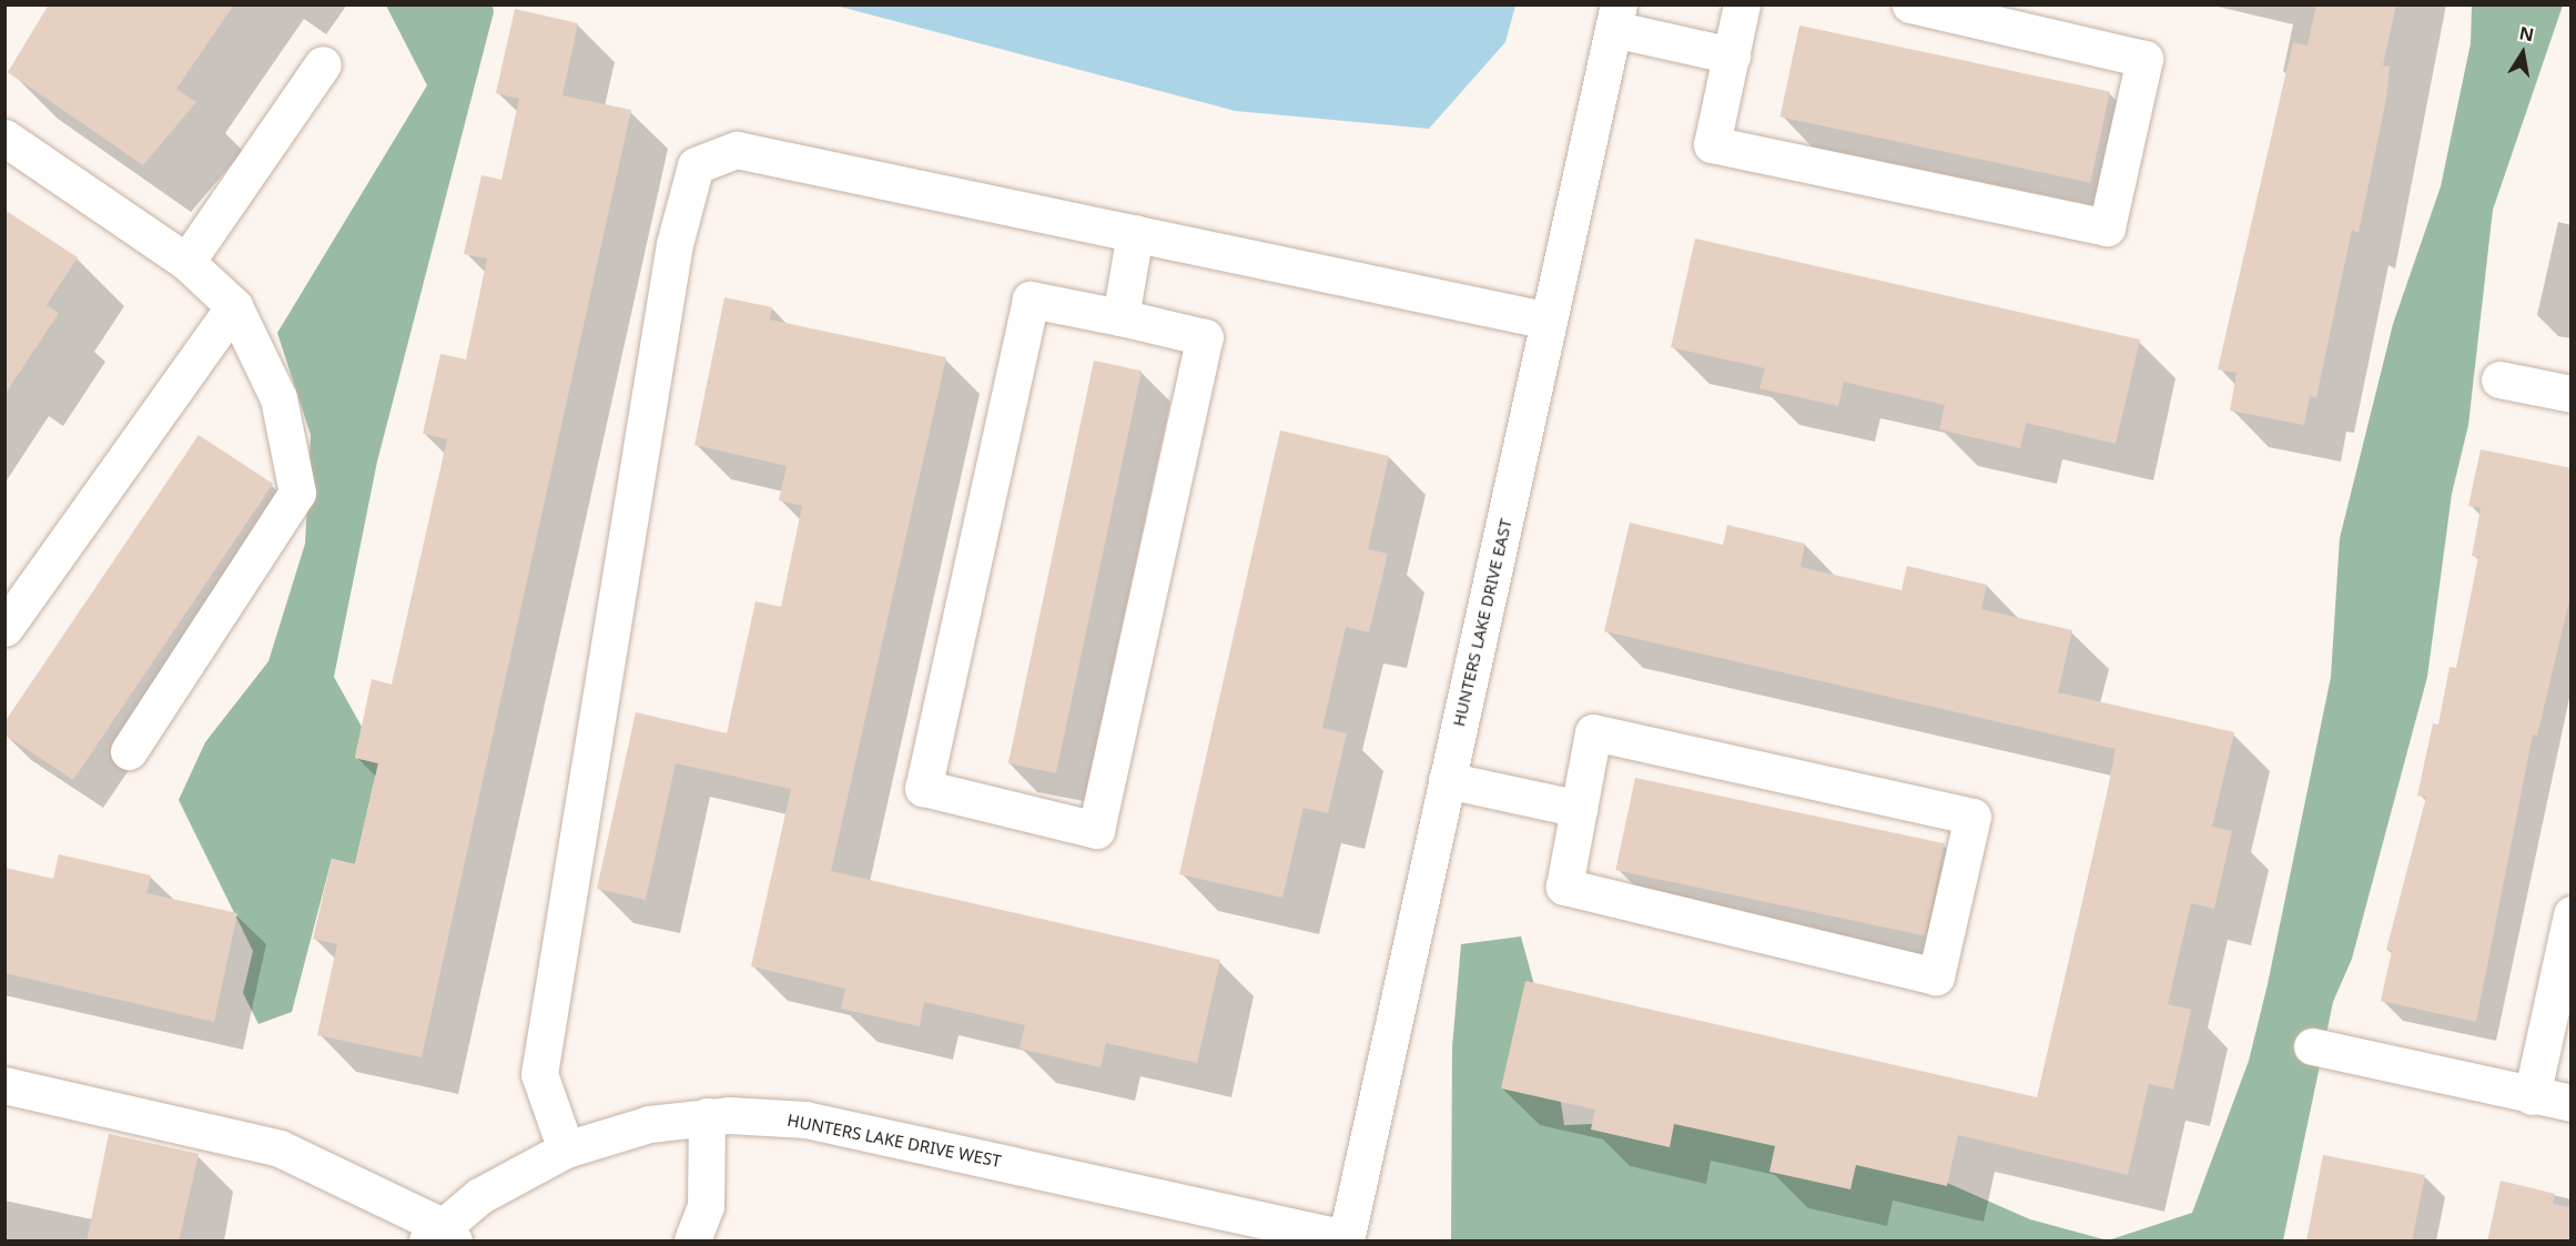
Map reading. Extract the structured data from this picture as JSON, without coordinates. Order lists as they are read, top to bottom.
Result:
{
  "streets": {
    "street": ["HUNTERS LAKE DRIVE EAST", "HUNTERS LAKE DRIVE WEST"]
  },
  "crossings": [
    ["HUNTERS LAKE DRIVE EAST", "HUNTERS LAKE DRIVE WEST"]
  ],
  "north": "top"
}
